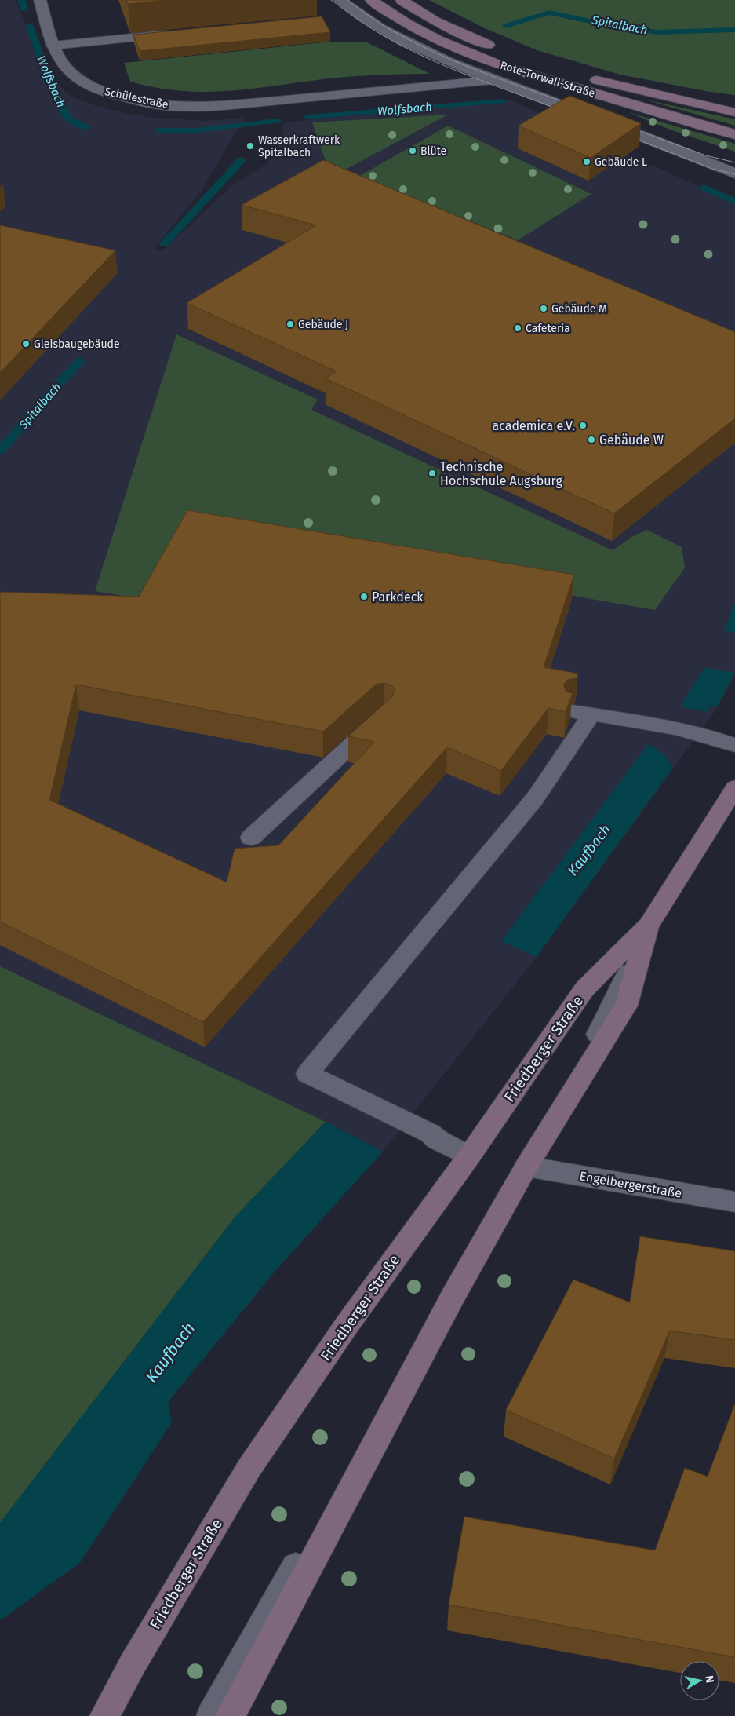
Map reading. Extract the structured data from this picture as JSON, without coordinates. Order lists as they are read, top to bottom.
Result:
{
  "streets": {
    "main road": ["Rote-Torwall-Straße", "Friedberger Straße"],
    "street": ["Schülestraße", "Engelbergerstraße"]
  },
  "crossings": [
    ["Friedberger Straße", "Engelbergerstraße"]
  ],
  "water": ["Spitalbach", "Wolfsbach", "Kaufbach"],
  "places": [
    "Wasserkraftwerk Spitalbach",
    "Blüte",
    "Gebäude L",
    "Gebäude M",
    "Gebäude J",
    "Cafeteria",
    "Gleisbaugebäude",
    "academica e.V.",
    "Gebäude W",
    "Technische Hochschule Augsburg",
    "Parkdeck"
  ],
  "north": "right"
}
